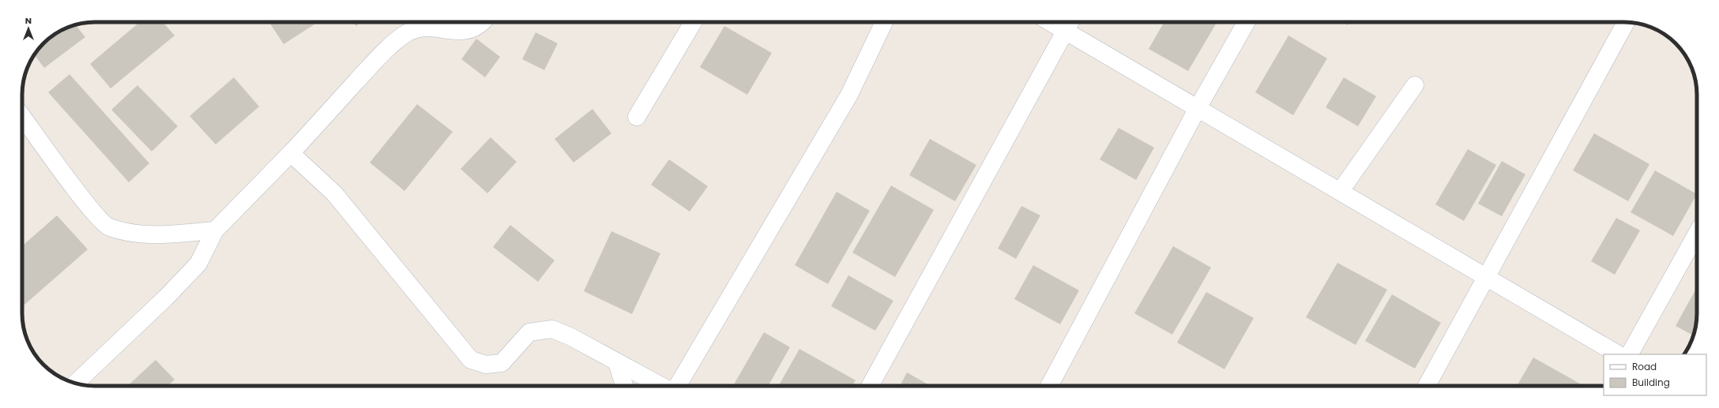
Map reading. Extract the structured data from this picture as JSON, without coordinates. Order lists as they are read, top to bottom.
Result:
{
  "legend": ["Road", "Building"],
  "north": "top"
}
